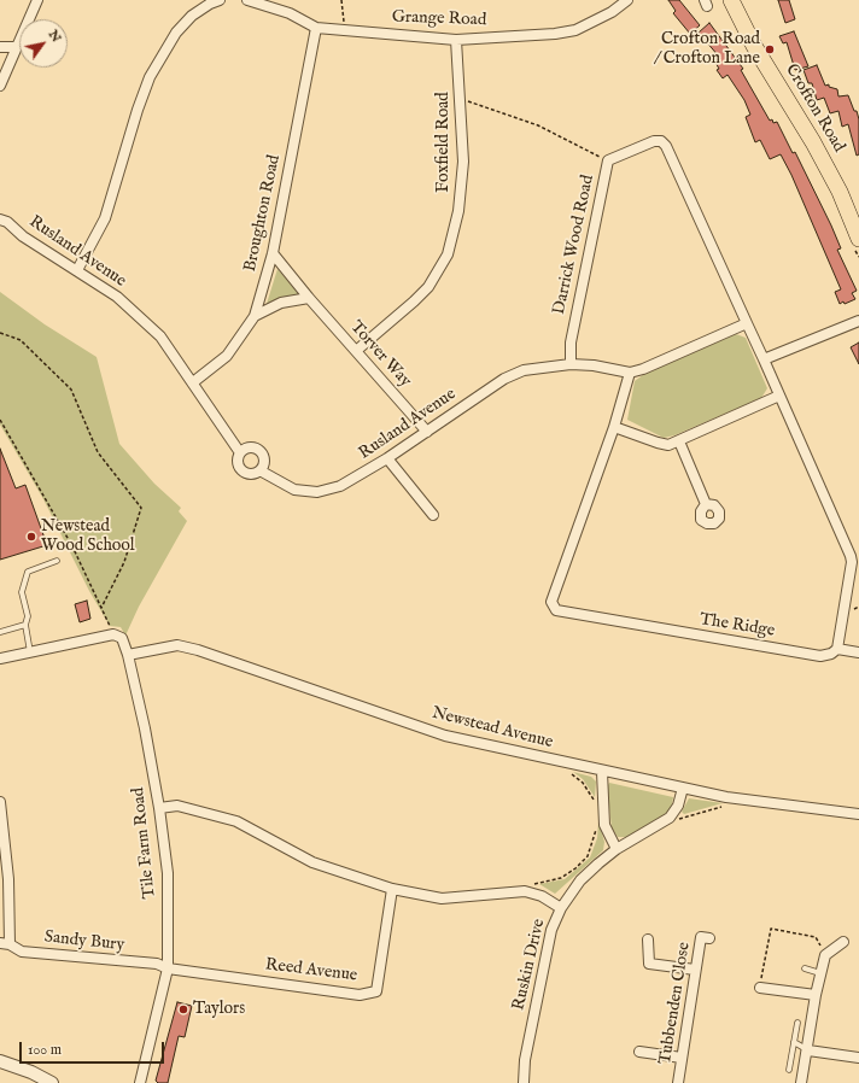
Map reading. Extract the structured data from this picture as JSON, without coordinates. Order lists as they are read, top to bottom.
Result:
{
  "streets": {
    "main road": ["Crofton Road"],
    "street": [
      "Grange Road",
      "Foxfield Road",
      "Broughton Road",
      "Darrick Wood Road",
      "Rusland Avenue",
      "Torver Way",
      "The Ridge",
      "Newstead Avenue",
      "Tile Farm Road",
      "Sandy Bury",
      "Ruskin Drive",
      "Reed Avenue",
      "Tubbenden Close"
    ]
  },
  "crossings": [
    ["Grange Road", "Foxfield Road"],
    ["Grange Road", "Broughton Road"],
    ["Foxfield Road", "Torver Way"],
    ["Broughton Road", "Rusland Avenue"],
    ["Broughton Road", "Torver Way"],
    ["Darrick Wood Road", "Rusland Avenue"],
    ["Rusland Avenue", "Torver Way"],
    ["Newstead Avenue", "Tile Farm Road"],
    ["Tile Farm Road", "Sandy Bury"],
    ["Tile Farm Road", "Reed Avenue"],
    ["Sandy Bury", "Reed Avenue"]
  ],
  "places": ["Crofton Road / Crofton Lane", "Newstead Wood School", "Taylors"],
  "scale_bar": "100 m",
  "north": "top right"
}
